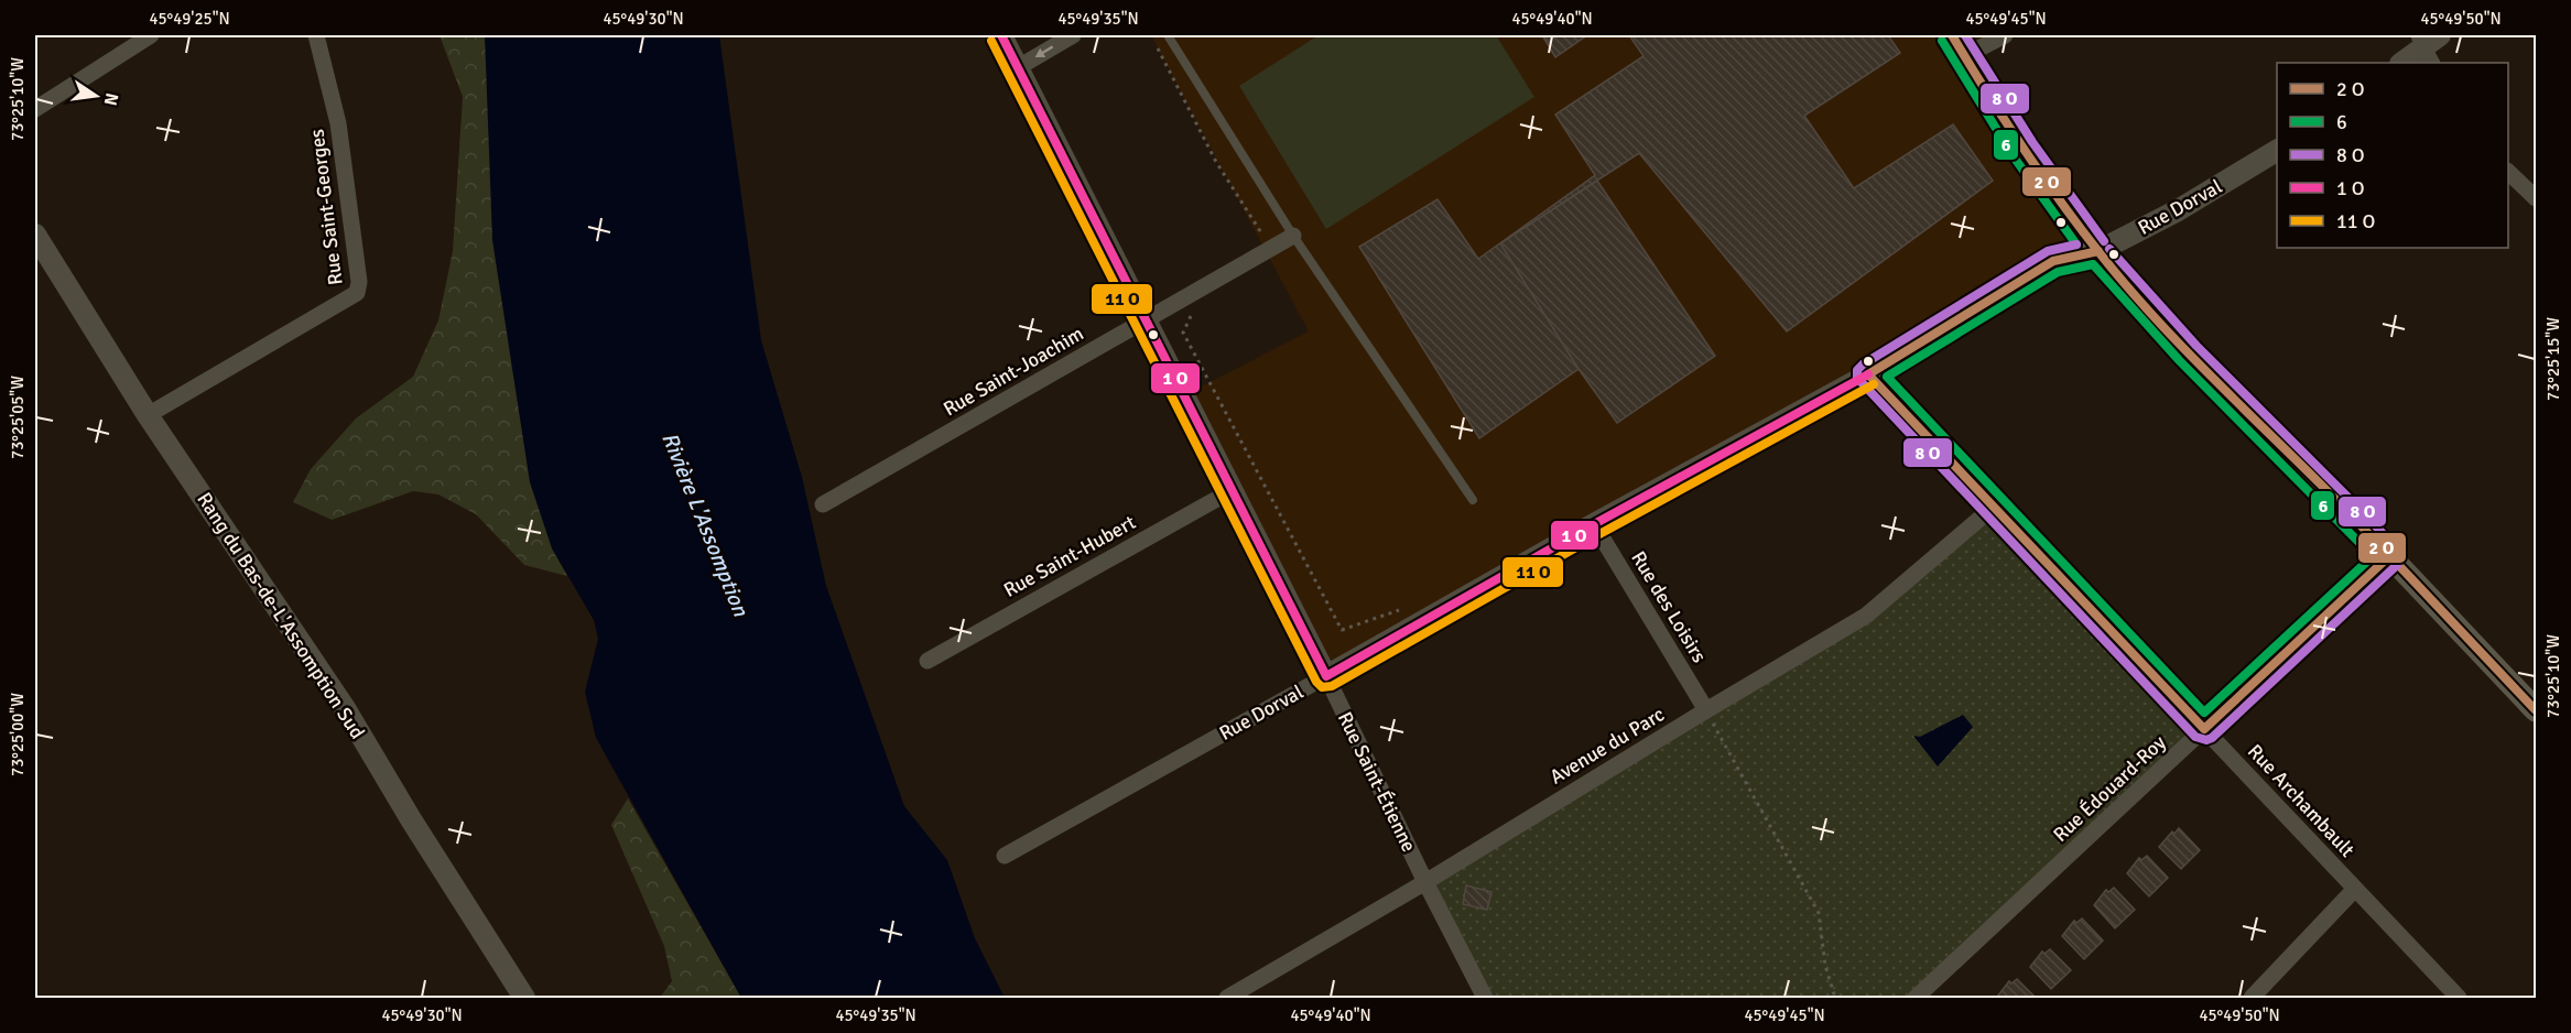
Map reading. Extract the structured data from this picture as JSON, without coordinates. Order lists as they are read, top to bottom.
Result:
{
  "streets": {
    "street": [
      "Rue Saint-Georges",
      "Rue Dorval",
      "Rue Saint-Joachim",
      "Rue Saint-Hubert",
      "Rue des Loisirs",
      "Rang du Bas-de-L'Assomption Sud",
      "Avenue du Parc",
      "Rue Saint-Étienne",
      "Rue Édouard-Roy",
      "Rue Archambault"
    ]
  },
  "crossings": [
    ["Rue Saint-Georges", "Rang du Bas-de-L'Assomption Sud"],
    ["Rue Dorval", "Rue des Loisirs"],
    ["Rue Dorval", "Rue Saint-Étienne"],
    ["Rue Dorval", "Rue Archambault"],
    ["Rue Saint-Joachim", "Rue Saint-Étienne"],
    ["Rue Saint-Hubert", "Rue Saint-Étienne"],
    ["Rue des Loisirs", "Avenue du Parc"],
    ["Avenue du Parc", "Rue Saint-Étienne"],
    ["Avenue du Parc", "Rue Archambault"],
    ["Rue Édouard-Roy", "Rue Archambault"]
  ],
  "water": ["Rivière L'Assomption"],
  "lines": ["transit line 6"],
  "legend": [
    "2 O",
    "6",
    "8 O",
    "1 O",
    "11 O"
  ],
  "north": "right",
  "coordinates": [
    "45°49'25\"N",
    "45°49'30\"N",
    "45°49'35\"N",
    "45°49'40\"N",
    "45°49'45\"N",
    "45°49'50\"N",
    "73°25'10\"W",
    "73°25'15\"W",
    "73°25'05\"W",
    "73°25'00\"W"
  ]
}
